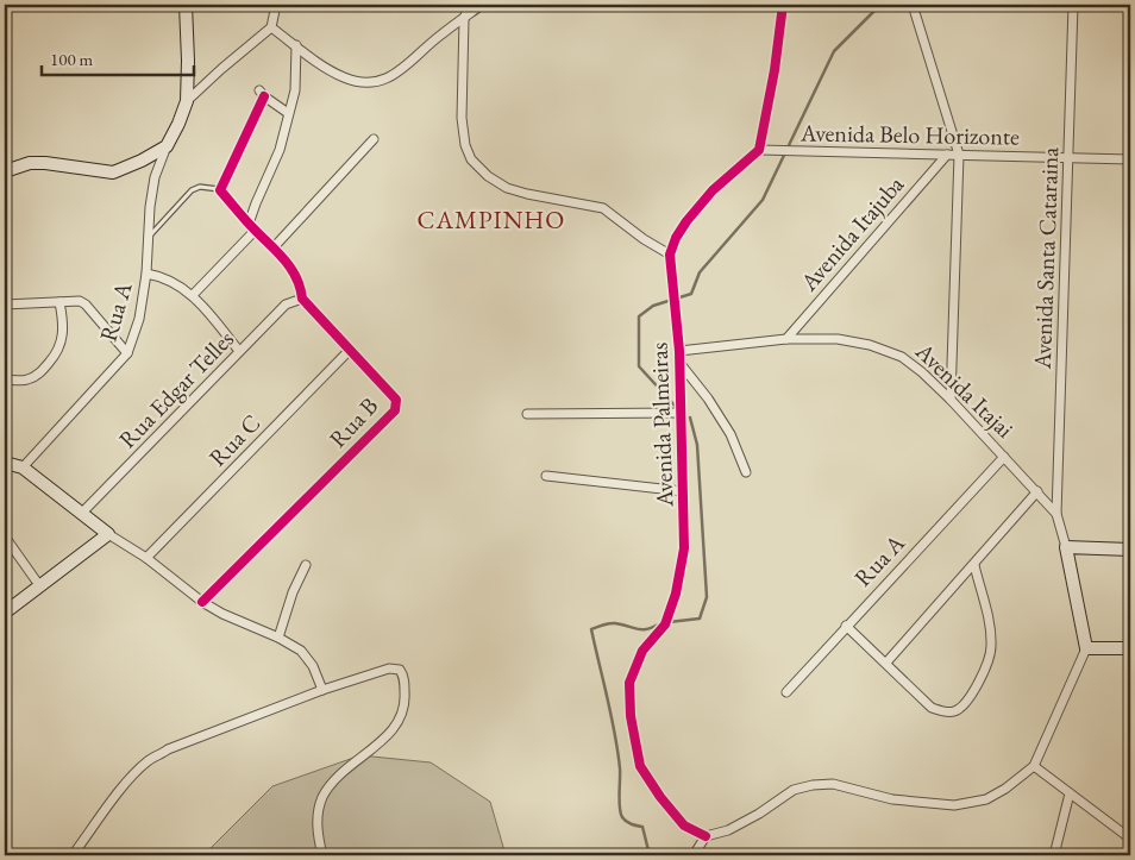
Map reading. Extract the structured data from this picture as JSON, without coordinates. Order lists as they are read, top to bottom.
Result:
{
  "streets": {
    "street": [
      "Avenida Belo Horizonte",
      "Avenida Itajuba",
      "Avenida Santa Cataraina",
      "Rua A",
      "Rua Edgar Telles",
      "Avenida Itajai",
      "Rua B",
      "Avenida Palmeiras",
      "Rua C"
    ]
  },
  "crossings": [
    ["Avenida Belo Horizonte", "Avenida Itajuba"],
    ["Avenida Belo Horizonte", "Avenida Santa Cataraina"],
    ["Avenida Itajuba", "Avenida Itajai"],
    ["Avenida Santa Cataraina", "Avenida Itajai"],
    ["Rua A", "Avenida Itajai"],
    ["Rua Edgar Telles", "Rua B"],
    ["Avenida Itajai", "Avenida Palmeiras"],
    ["Rua B", "Rua C"]
  ],
  "districts": ["CAMPINHO"],
  "scale_bar": "100 m"
}
